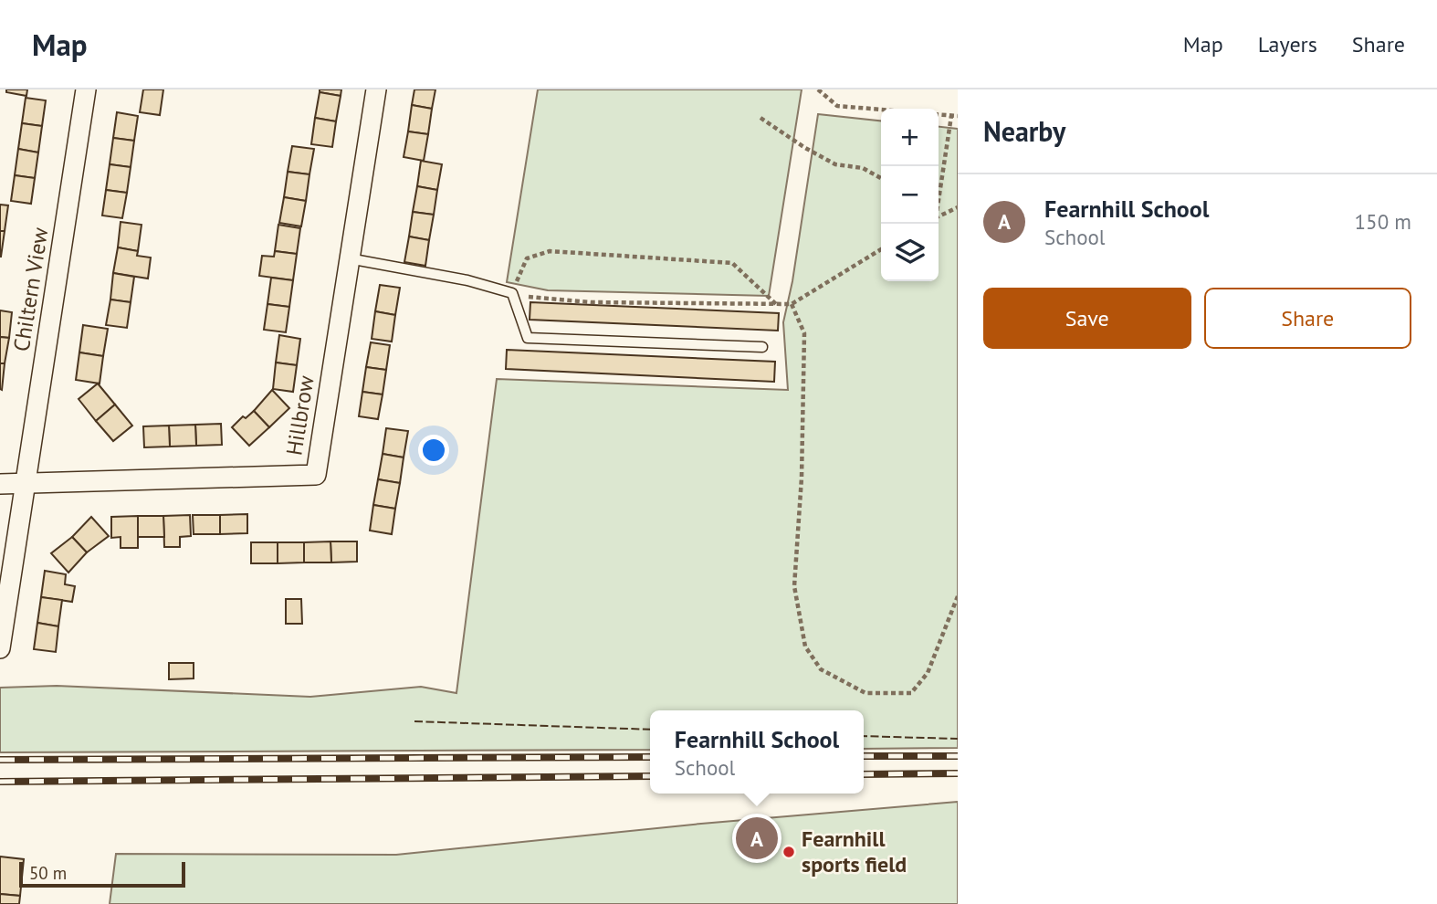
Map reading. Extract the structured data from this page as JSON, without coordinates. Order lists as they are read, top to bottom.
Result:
{
  "streets": {
    "street": ["Chiltern View", "Hillbrow"]
  },
  "crossings": [
    ["Chiltern View", "Hillbrow"]
  ],
  "places": ["Fearnhill sports field"],
  "scale_bar": "50 m",
  "page": {
    "header": "Map",
    "nav": ["Map", "Layers", "Share"],
    "heading": "Nearby",
    "map_buttons": ["+", "−"],
    "list": [
      {
        "mark": "A",
        "name": "Fearnhill School",
        "note": "School",
        "value": "150 m"
      }
    ],
    "buttons": ["Save", "Share"],
    "popup": ["Fearnhill School", "School"],
    "pins": "A",
    "scale": "50 m"
  }
}
